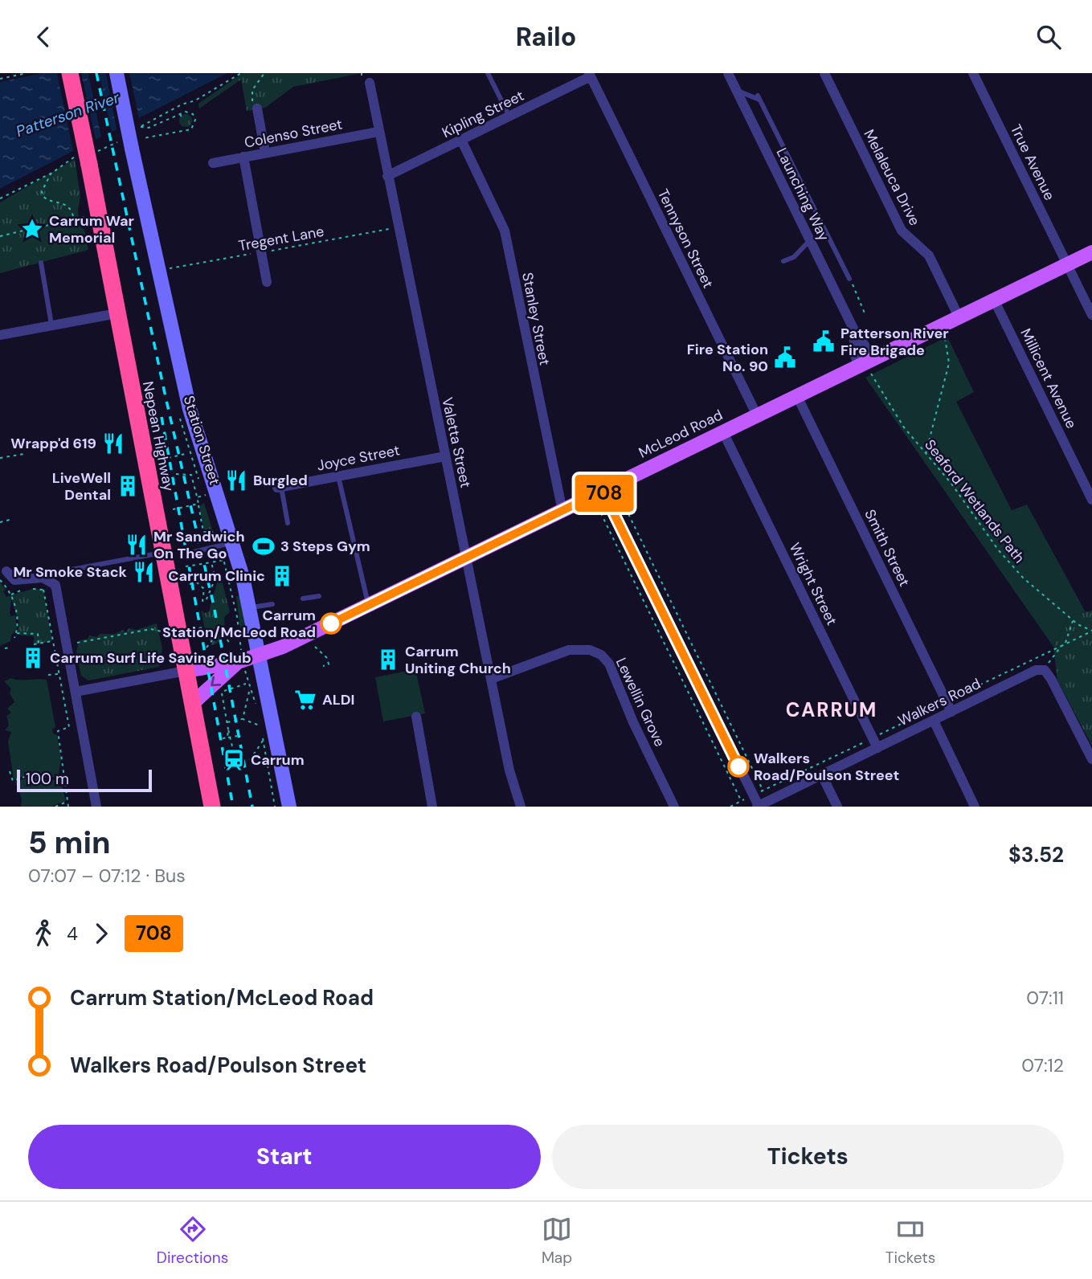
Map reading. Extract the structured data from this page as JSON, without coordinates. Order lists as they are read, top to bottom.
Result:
{
  "streets": {
    "highway": ["Nepean Highway"],
    "main road": ["McLeod Road"],
    "street": [
      "Kipling Street",
      "Colenso Street",
      "True Avenue",
      "Melaleuca Drive",
      "Launching Way",
      "Tennyson Street",
      "Stanley Street",
      "Millicent Avenue",
      "Station Street",
      "Valetta Street",
      "Joyce Street",
      "Smith Street",
      "Wright Street",
      "Lewellin Grove",
      "Walkers Road"
    ],
    "path": ["Tregent Lane", "Seaford Wetlands Path"]
  },
  "crossings": [
    ["Kipling Street", "Tennyson Street"],
    ["Kipling Street", "Stanley Street"],
    ["Kipling Street", "Valetta Street"],
    ["Colenso Street", "Valetta Street"],
    ["True Avenue", "McLeod Road"],
    ["Melaleuca Drive", "McLeod Road"],
    ["Launching Way", "McLeod Road"],
    ["Launching Way", "Seaford Wetlands Path"],
    ["Tregent Lane", "Valetta Street"],
    ["Tennyson Street", "McLeod Road"],
    ["Stanley Street", "McLeod Road"],
    ["Millicent Avenue", "McLeod Road"],
    ["McLeod Road", "Nepean Highway"],
    ["McLeod Road", "Station Street"],
    ["McLeod Road", "Valetta Street"],
    ["McLeod Road", "Seaford Wetlands Path"],
    ["McLeod Road", "Smith Street"],
    ["McLeod Road", "Wright Street"],
    ["Valetta Street", "Joyce Street"],
    ["Valetta Street", "Lewellin Grove"],
    ["Smith Street", "Walkers Road"],
    ["Wright Street", "Walkers Road"]
  ],
  "districts": ["CARRUM"],
  "water": ["Patterson River"],
  "places": {
    "place": ["Carrum War Memorial"],
    "public building": ["Patterson River Fire Brigade", "Fire Station No. 90"],
    "restaurant": [
      "Wrapp'd 619",
      "Burgled",
      "Mr Sandwich On The Go",
      "Mr Smoke Stack"
    ],
    "building": [
      "LiveWell Dental",
      "Carrum Clinic",
      "Carrum Surf Life Saving Club",
      "Carrum Uniting Church"
    ],
    "sports": ["3 Steps Gym"],
    "other": ["Carrum Station/McLeod Road", "Walkers Road/Poulson Street"],
    "supermarket": ["ALDI"],
    "station": ["Carrum"]
  },
  "lines": ["bus line 708"],
  "scale_bar": "100 m",
  "page": {
    "header": "Railo",
    "on_map": "708",
    "scale": "100 m",
    "heading": ["5 min", "07:07 – 07:12 · Bus", "$3.52"],
    "legs": ["4", "708"],
    "list": [
      {
        "name": "Carrum Station/McLeod Road",
        "value": "07:11"
      },
      {
        "name": "Walkers Road/Poulson Street",
        "value": "07:12"
      }
    ],
    "buttons": ["Start", "Tickets"],
    "tabs": ["Directions", "Map", "Tickets"]
  }
}
